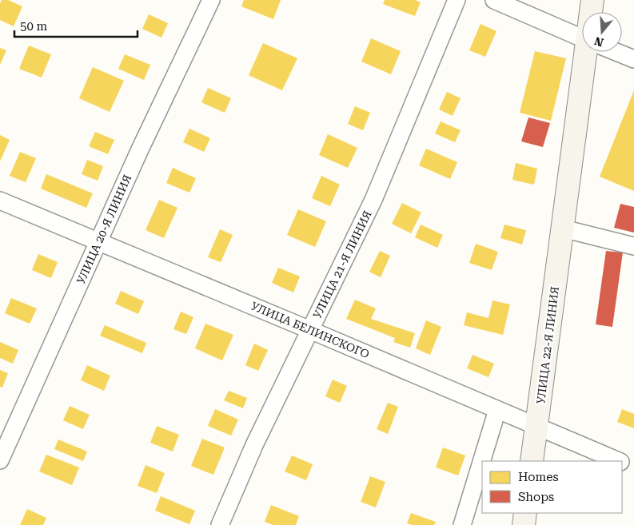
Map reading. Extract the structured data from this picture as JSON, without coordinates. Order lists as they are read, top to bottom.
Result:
{
  "streets": {
    "main road": ["УЛИЦА 22-Я ЛИНИЯ"],
    "street": ["УЛИЦА 20-Я ЛИНИЯ", "УЛИЦА 21-Я ЛИНИЯ", "УЛИЦА БЕЛИНСКОГО"]
  },
  "crossings": [
    ["УЛИЦА 20-Я ЛИНИЯ", "УЛИЦА БЕЛИНСКОГО"],
    ["УЛИЦА 21-Я ЛИНИЯ", "УЛИЦА БЕЛИНСКОГО"],
    ["УЛИЦА БЕЛИНСКОГО", "УЛИЦА 22-Я ЛИНИЯ"]
  ],
  "legend": ["Homes", "Shops"],
  "scale_bar": "50 m",
  "north": "bottom"
}
